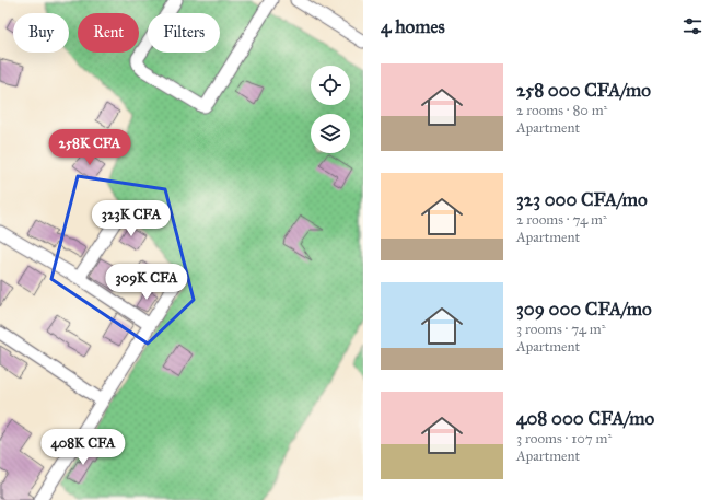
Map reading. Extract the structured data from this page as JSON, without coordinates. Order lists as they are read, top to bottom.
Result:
{
  "page": {
    "heading": "4 homes",
    "chip": ["Buy", "Rent", "Filters"],
    "list": [
      {
        "name": "258 000 CFA/mo",
        "note": "2 rooms · 80 m² · Apartment"
      },
      {
        "name": "323 000 CFA/mo",
        "note": "2 rooms · 74 m² · Apartment"
      },
      {
        "name": "309 000 CFA/mo",
        "note": "3 rooms · 74 m² · Apartment"
      },
      {
        "name": "408 000 CFA/mo",
        "note": "3 rooms · 107 m² · Apartment"
      }
    ],
    "price": [
      "258K CFA",
      "323K CFA",
      "309K CFA",
      "408K CFA"
    ]
  }
}
